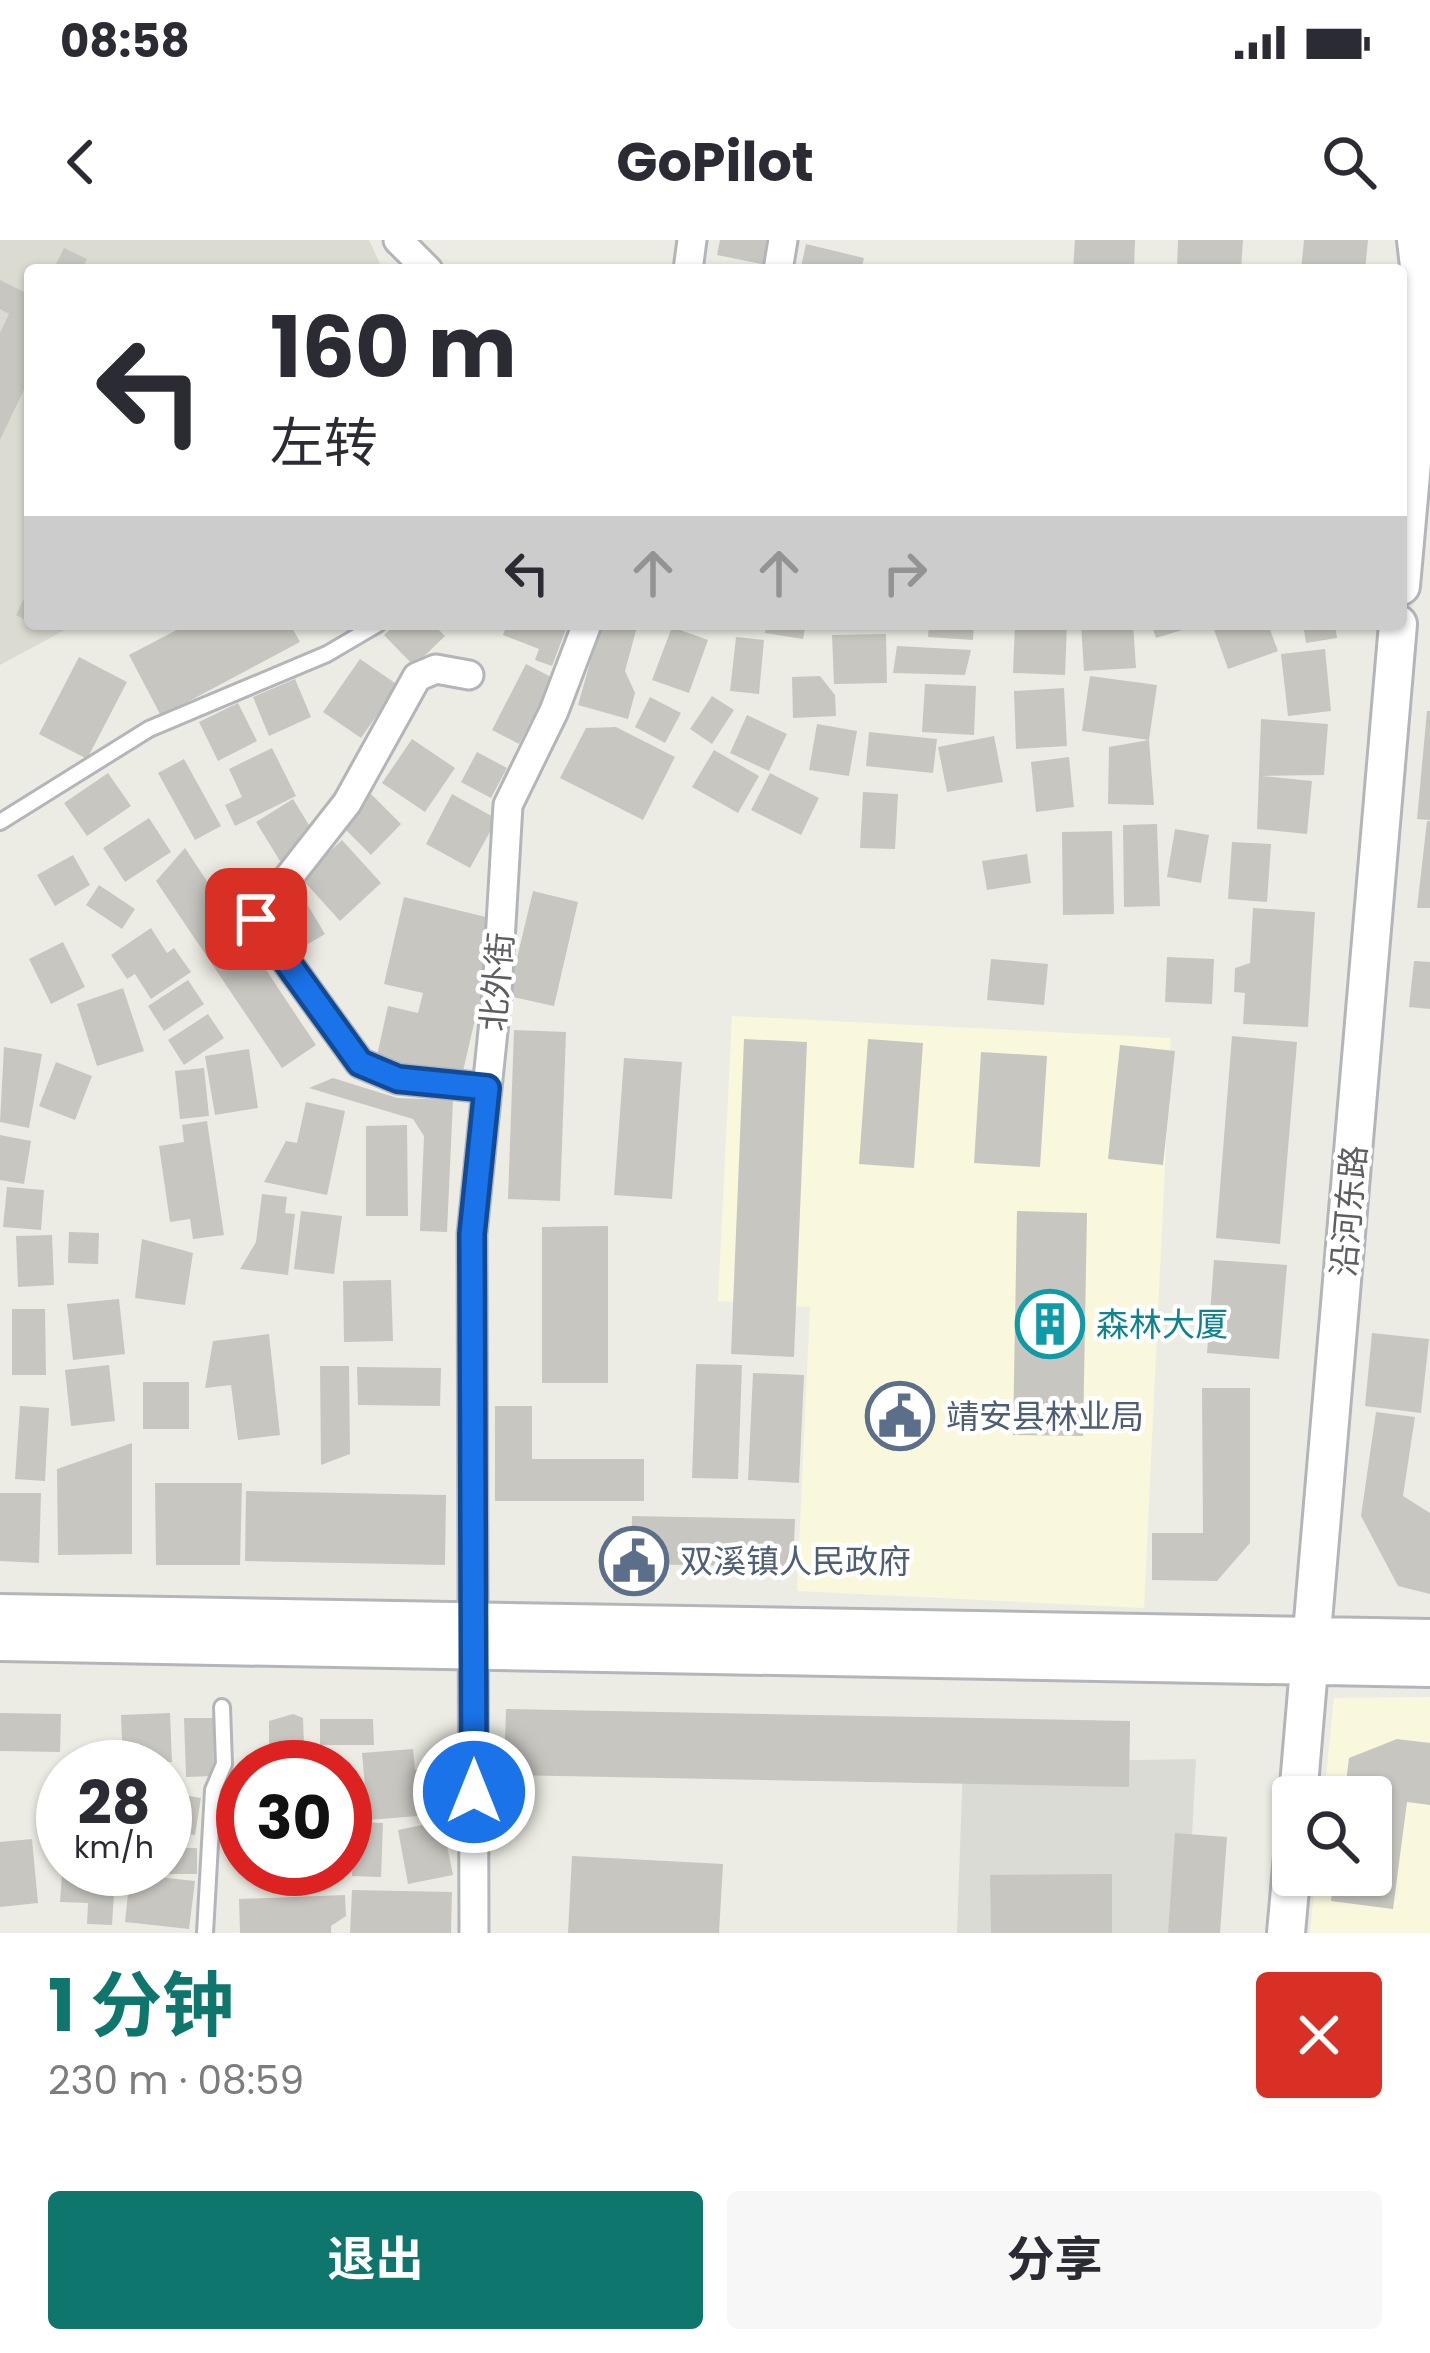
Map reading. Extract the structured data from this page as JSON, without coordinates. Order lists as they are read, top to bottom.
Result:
{
  "streets": {
    "main road": ["沿河东路"],
    "street": ["北外街"]
  },
  "places": {
    "building": ["森林大厦"],
    "public building": ["靖安县林业局", "双溪镇人民政府"]
  },
  "page": {
    "status": "08:58",
    "header": "GoPilot",
    "turn": ["160 m", "左转"],
    "speed": "28 km/h",
    "limit": "30",
    "heading": ["1 分钟", "230 m · 08:59"],
    "buttons": ["退出", "分享"]
  }
}
